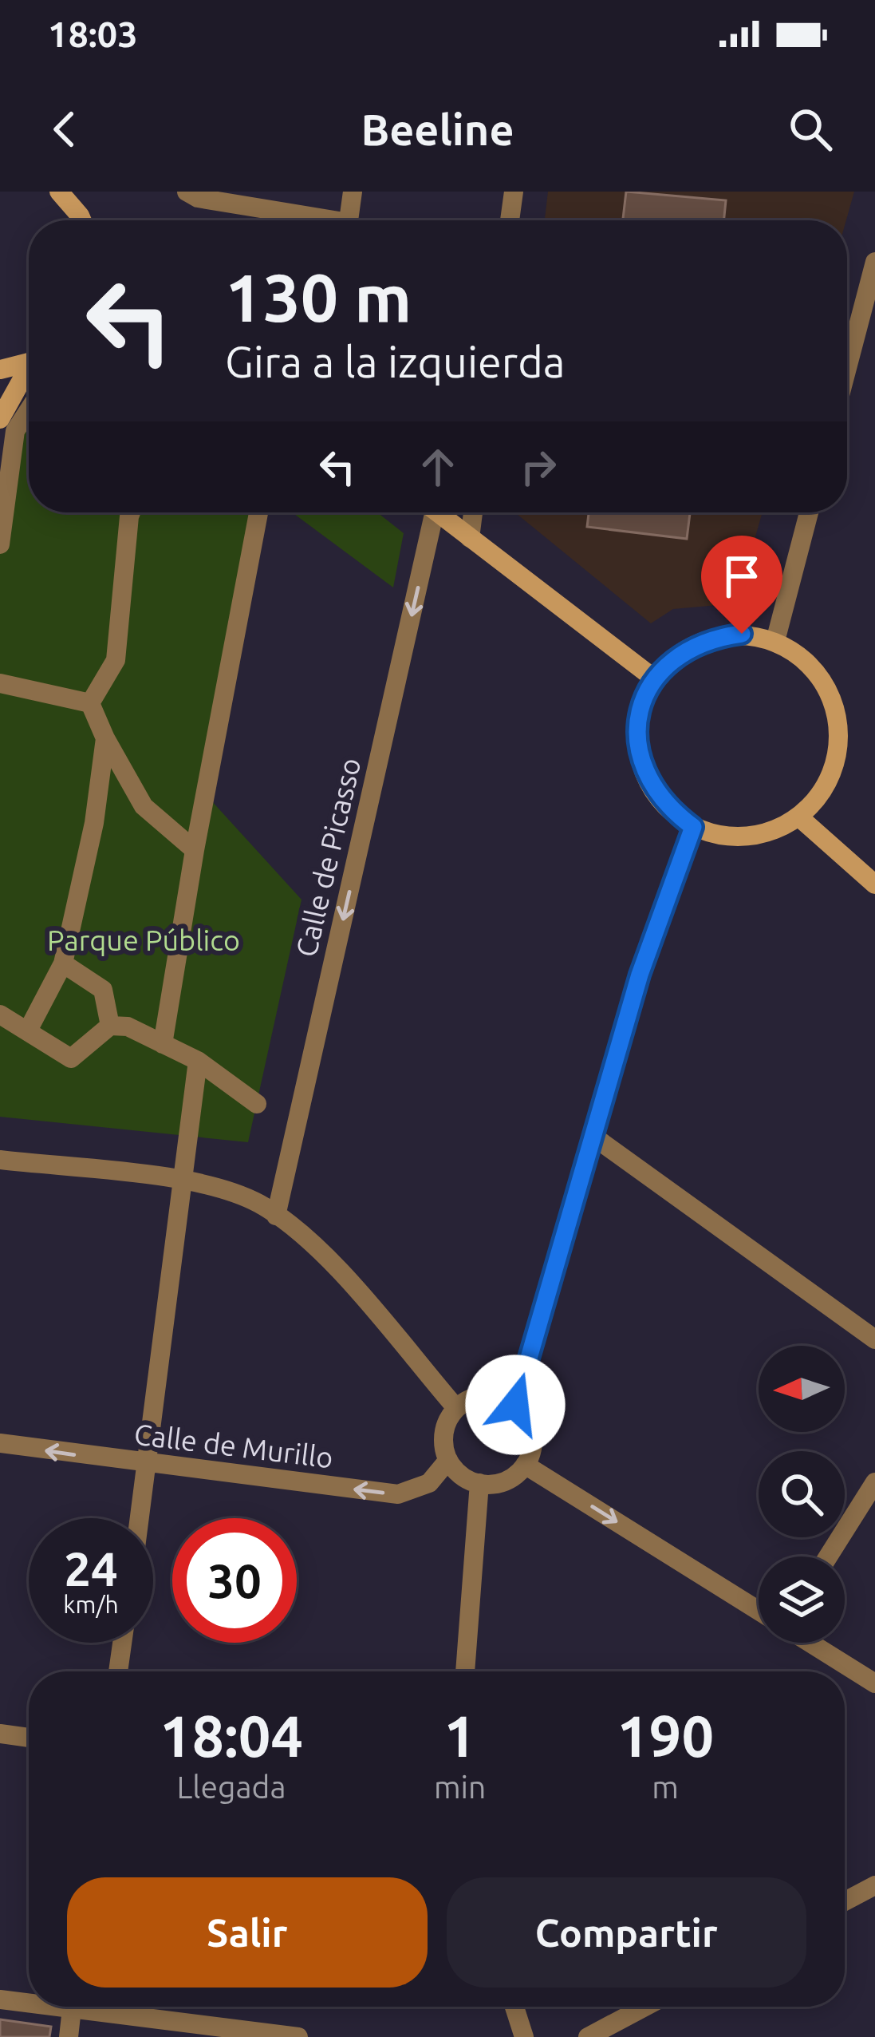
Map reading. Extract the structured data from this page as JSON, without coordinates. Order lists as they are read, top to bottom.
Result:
{
  "streets": {
    "street": ["Calle de Picasso", "Calle de Murillo"]
  },
  "one_way": ["Calle de Murillo"],
  "parks": ["Parque Público"],
  "north": "left",
  "page": {
    "status": "18:03",
    "header": "Beeline",
    "turn": ["130 m", "Gira a la izquierda"],
    "speed": "24 km/h",
    "limit": "30",
    "eta": [
      "18:04",
      "Llegada",
      "1",
      "min",
      "190",
      "m"
    ],
    "buttons": ["Salir", "Compartir"]
  }
}
